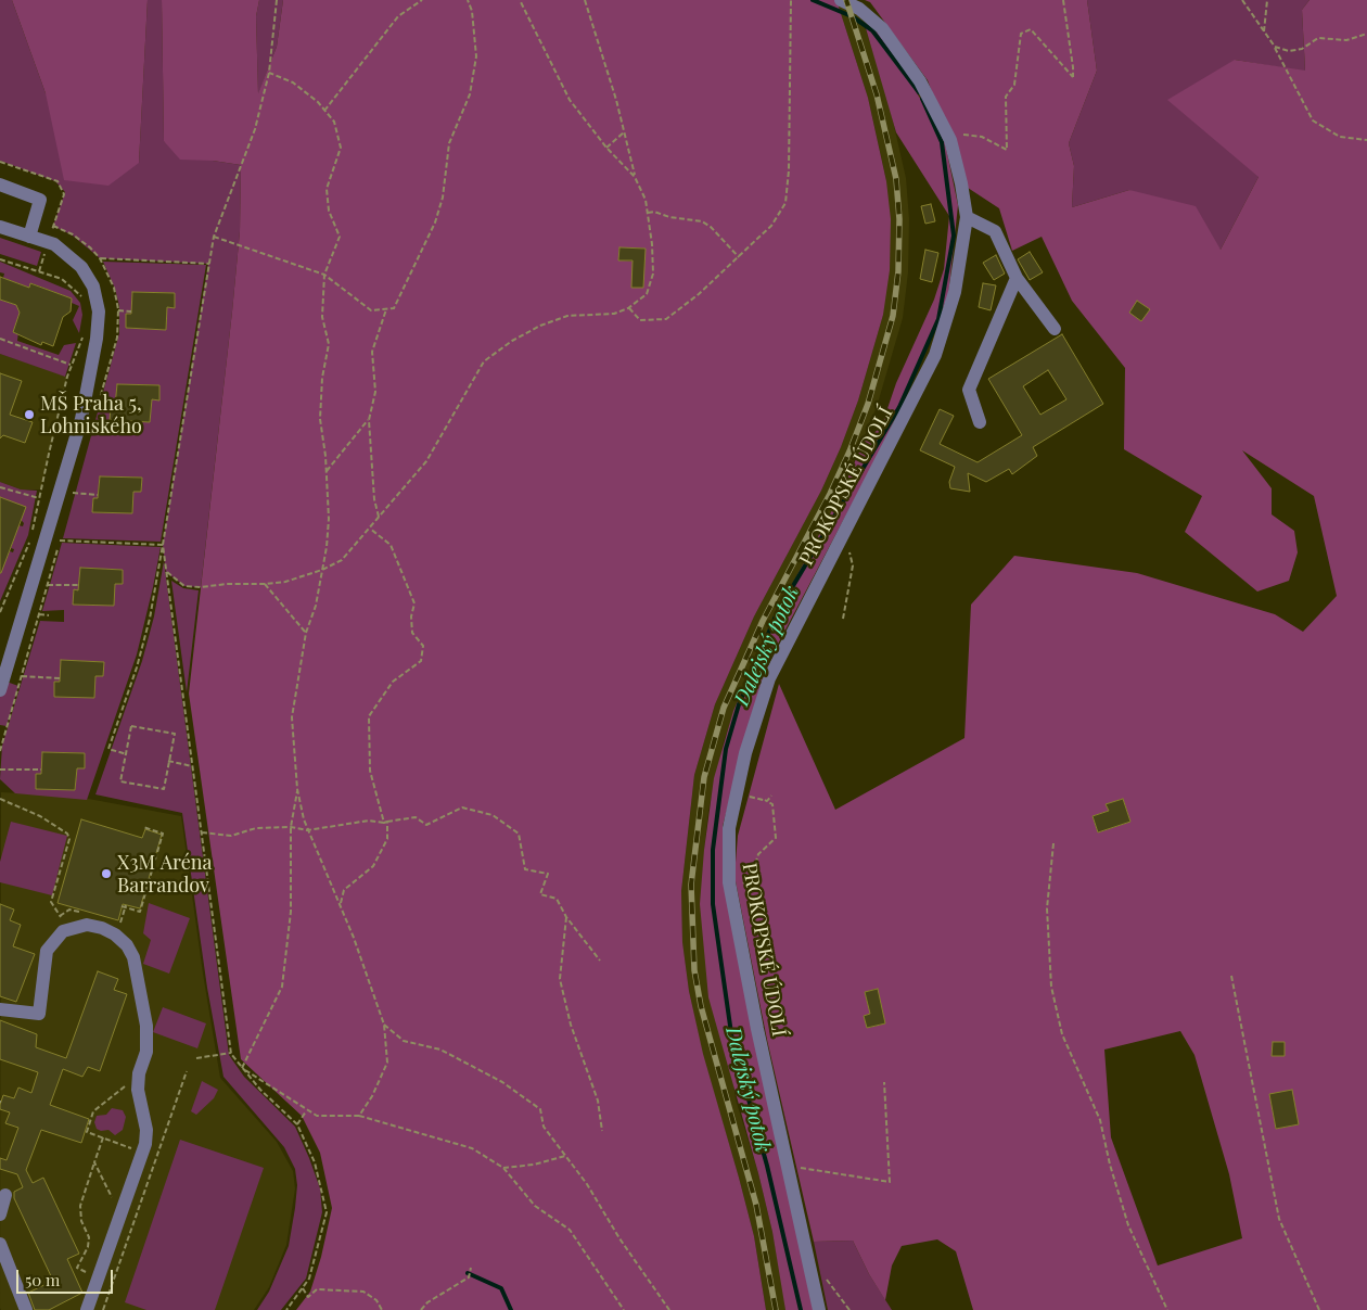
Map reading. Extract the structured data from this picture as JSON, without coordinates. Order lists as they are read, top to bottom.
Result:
{
  "streets": {
    "street": ["PROKOPSKÉ ÚDOLÍ"]
  },
  "water": ["Dalejský potok"],
  "places": ["MŠ Praha 5, Lohniského", "X3M Aréna Barrandov"],
  "scale_bar": "50 m"
}
